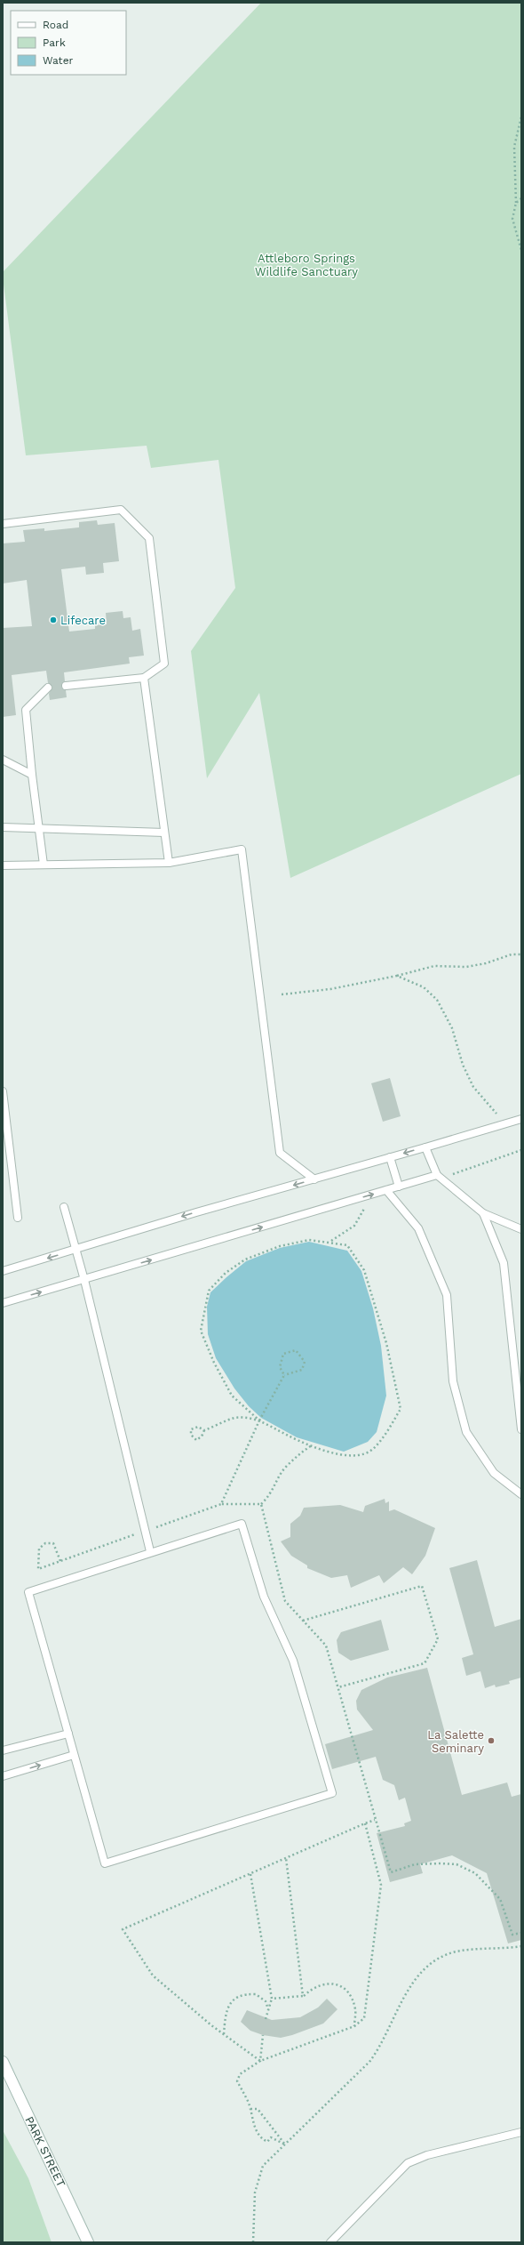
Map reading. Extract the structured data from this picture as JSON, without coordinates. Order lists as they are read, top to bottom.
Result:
{
  "streets": {
    "main road": ["PARK STREET"]
  },
  "parks": ["Attleboro Springs Wildlife Sanctuary"],
  "places": ["Lifecare", "La Salette Seminary"],
  "legend": ["Road", "Park", "Water"]
}
